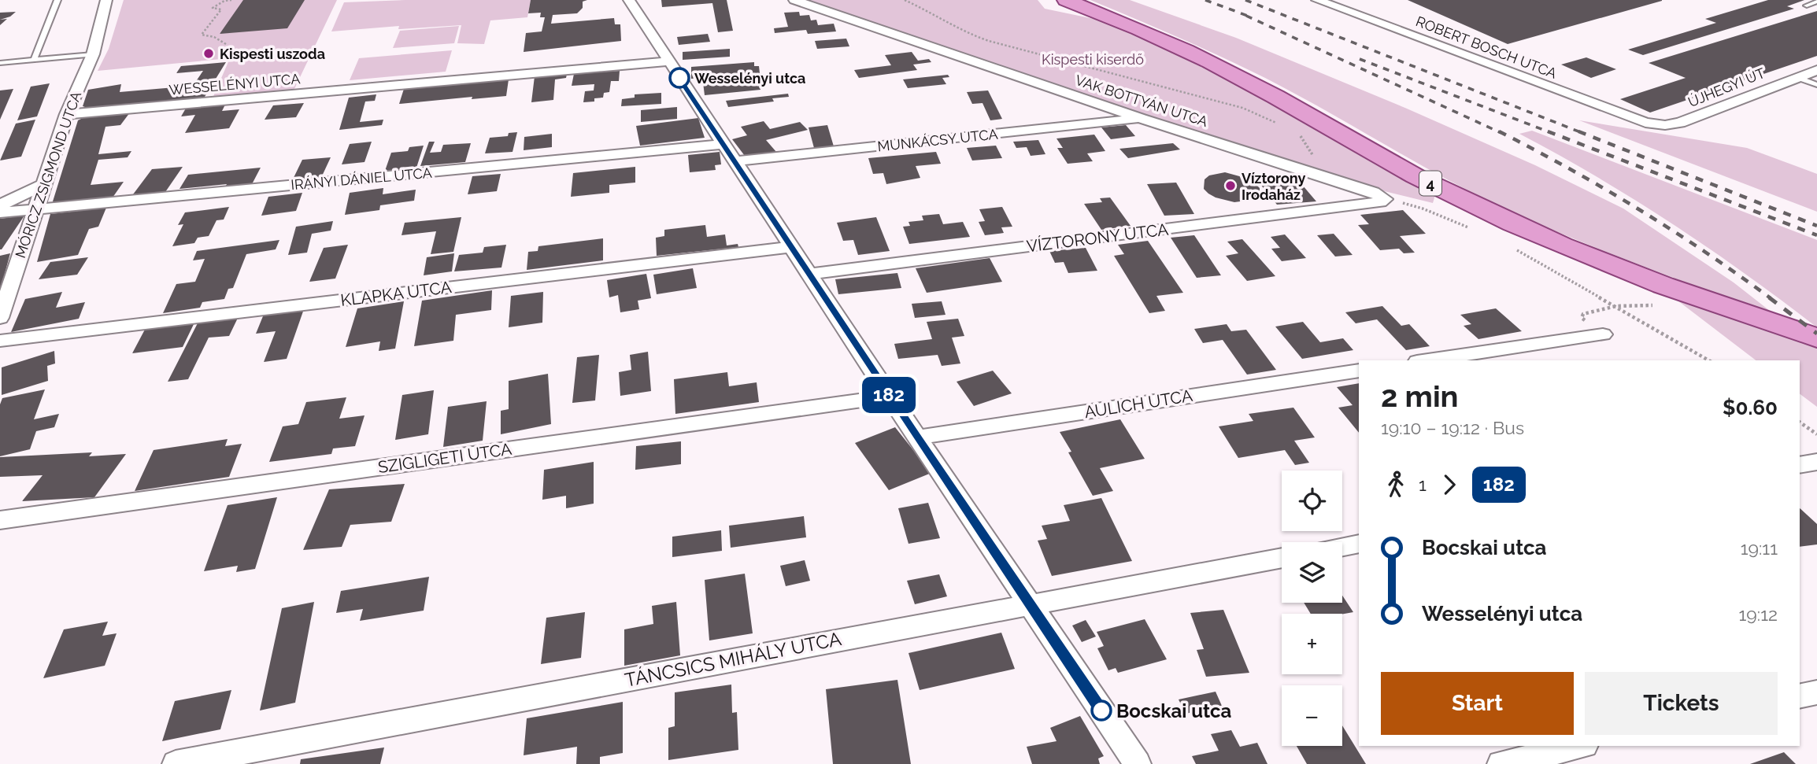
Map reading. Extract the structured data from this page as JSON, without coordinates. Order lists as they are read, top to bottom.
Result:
{
  "streets": {
    "main road": ["4"],
    "street": [
      "ROBERT BOSCH UTCA",
      "WESSELÉNYI UTCA",
      "ÚJHEGYI ÚT",
      "VAK BOTTYÁN UTCA",
      "MUNKÁCSY UTCA",
      "MÓRICZ ZSIGMOND UTCA",
      "IRÁNYI DÁNIEL UTCA",
      "VÍZTORONY UTCA",
      "KLAPKA UTCA",
      "AULICH UTCA",
      "SZIGLIGETI UTCA",
      "TÁNCSICS MIHÁLY UTCA"
    ]
  },
  "crossings": [
    ["ROBERT BOSCH UTCA", "ÚJHEGYI ÚT"],
    ["WESSELÉNYI UTCA", "MÓRICZ ZSIGMOND UTCA"],
    ["VAK BOTTYÁN UTCA", "MUNKÁCSY UTCA"],
    ["VAK BOTTYÁN UTCA", "VÍZTORONY UTCA"],
    ["MÓRICZ ZSIGMOND UTCA", "IRÁNYI DÁNIEL UTCA"]
  ],
  "parks": ["Kispesti kiserdő"],
  "places": [
    "Kispesti uszoda",
    "Wesselényi utca",
    "Víztorony Irodaház",
    "Bocskai utca"
  ],
  "lines": ["bus line 182"],
  "page": {
    "on_map": "182",
    "heading": ["2 min", "19:10 – 19:12 · Bus", "$0.60"],
    "legs": ["1", "182"],
    "map_buttons": ["+", "−"],
    "list": [
      {
        "name": "Bocskai utca",
        "value": "19:11"
      },
      {
        "name": "Wesselényi utca",
        "value": "19:12"
      }
    ],
    "buttons": ["Start", "Tickets"]
  }
}
